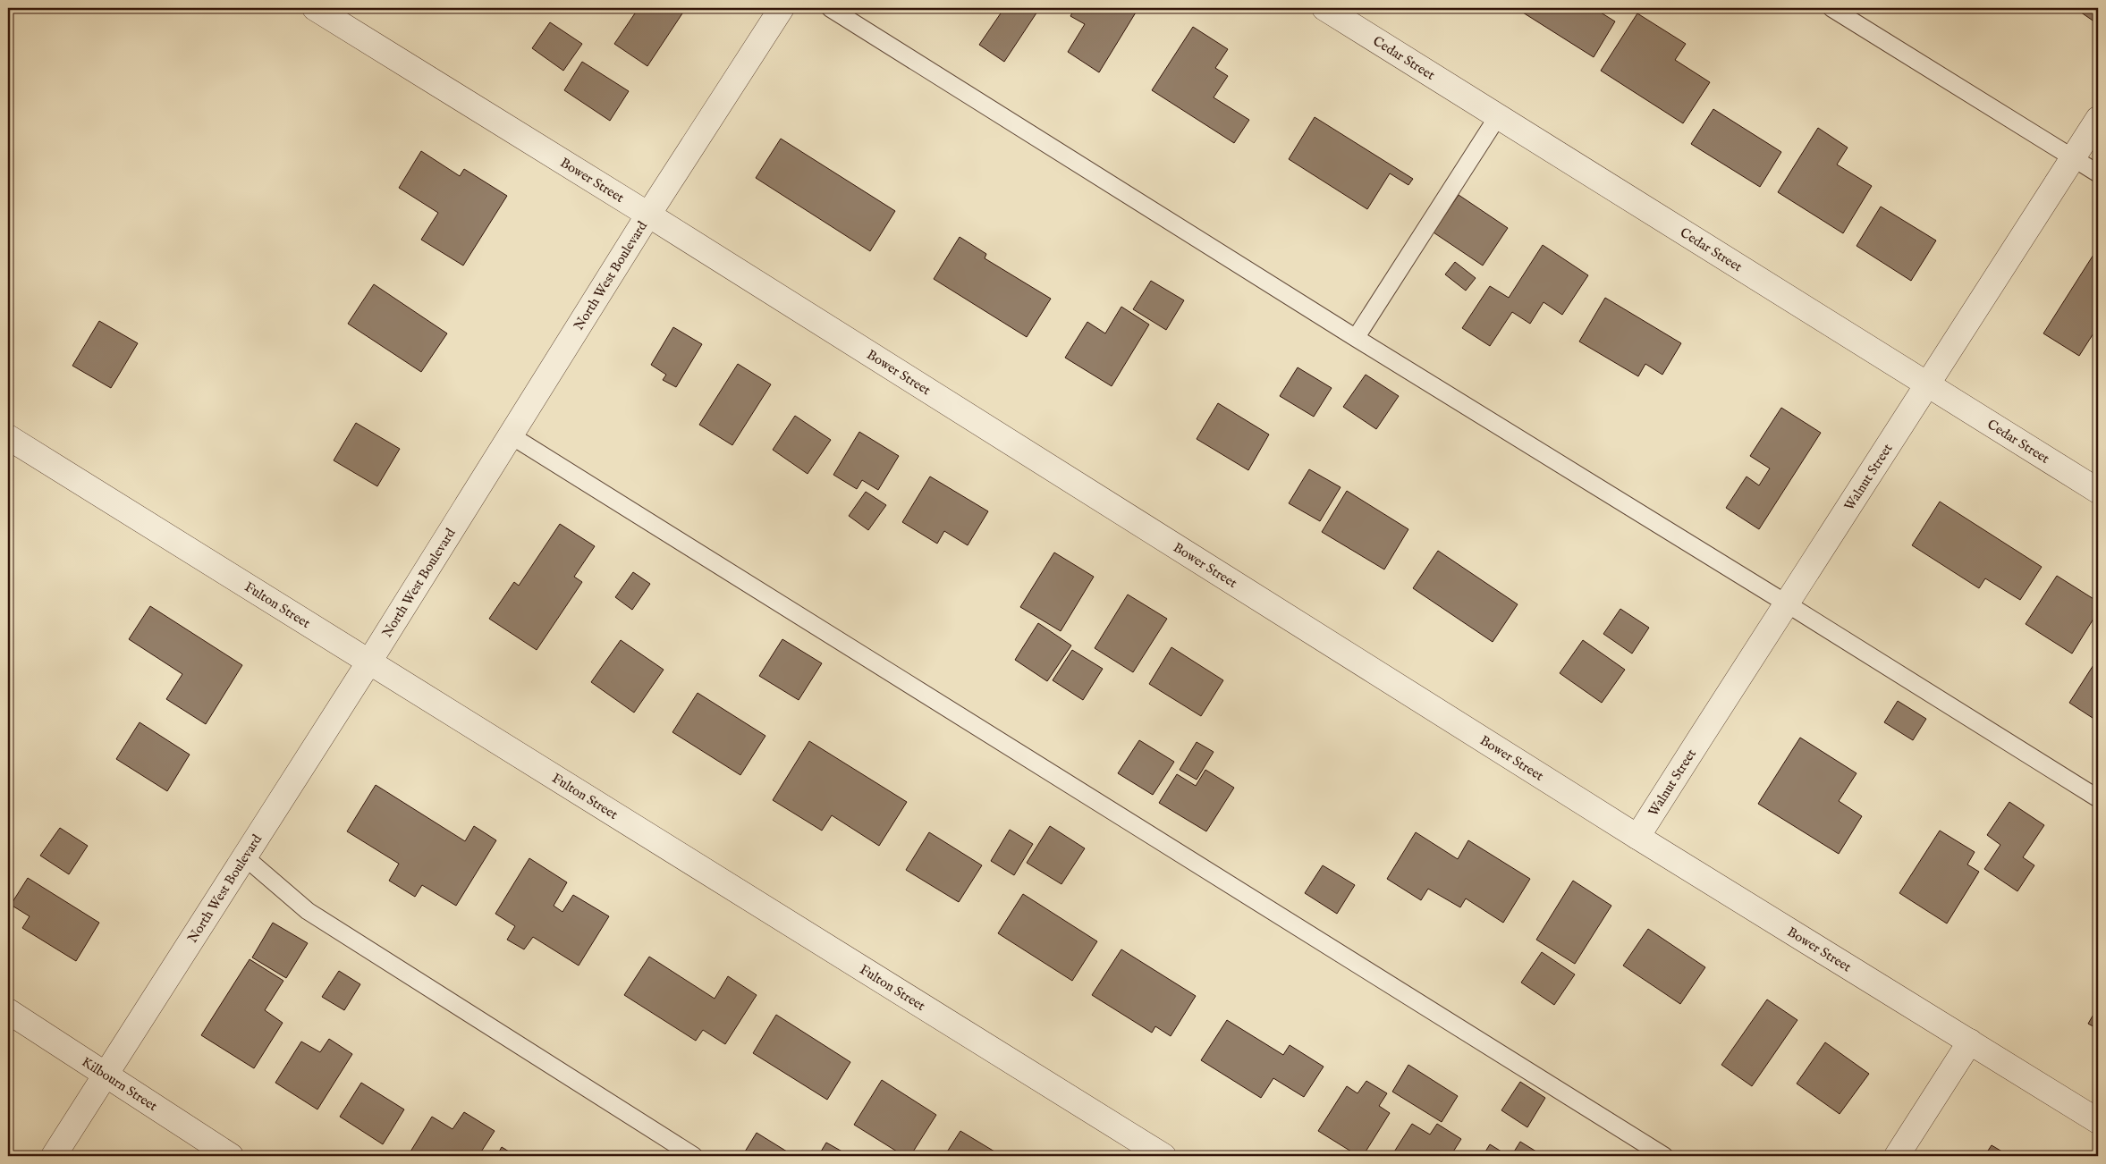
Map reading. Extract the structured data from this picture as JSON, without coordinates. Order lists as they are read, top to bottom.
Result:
{
  "streets": {
    "street": [
      "Cedar Street",
      "Bower Street",
      "North West Boulevard",
      "Walnut Street",
      "Fulton Street",
      "Kilbourn Street"
    ]
  },
  "crossings": [
    ["Cedar Street", "Walnut Street"],
    ["Bower Street", "North West Boulevard"],
    ["Bower Street", "Walnut Street"],
    ["North West Boulevard", "Fulton Street"],
    ["North West Boulevard", "Kilbourn Street"]
  ]
}
